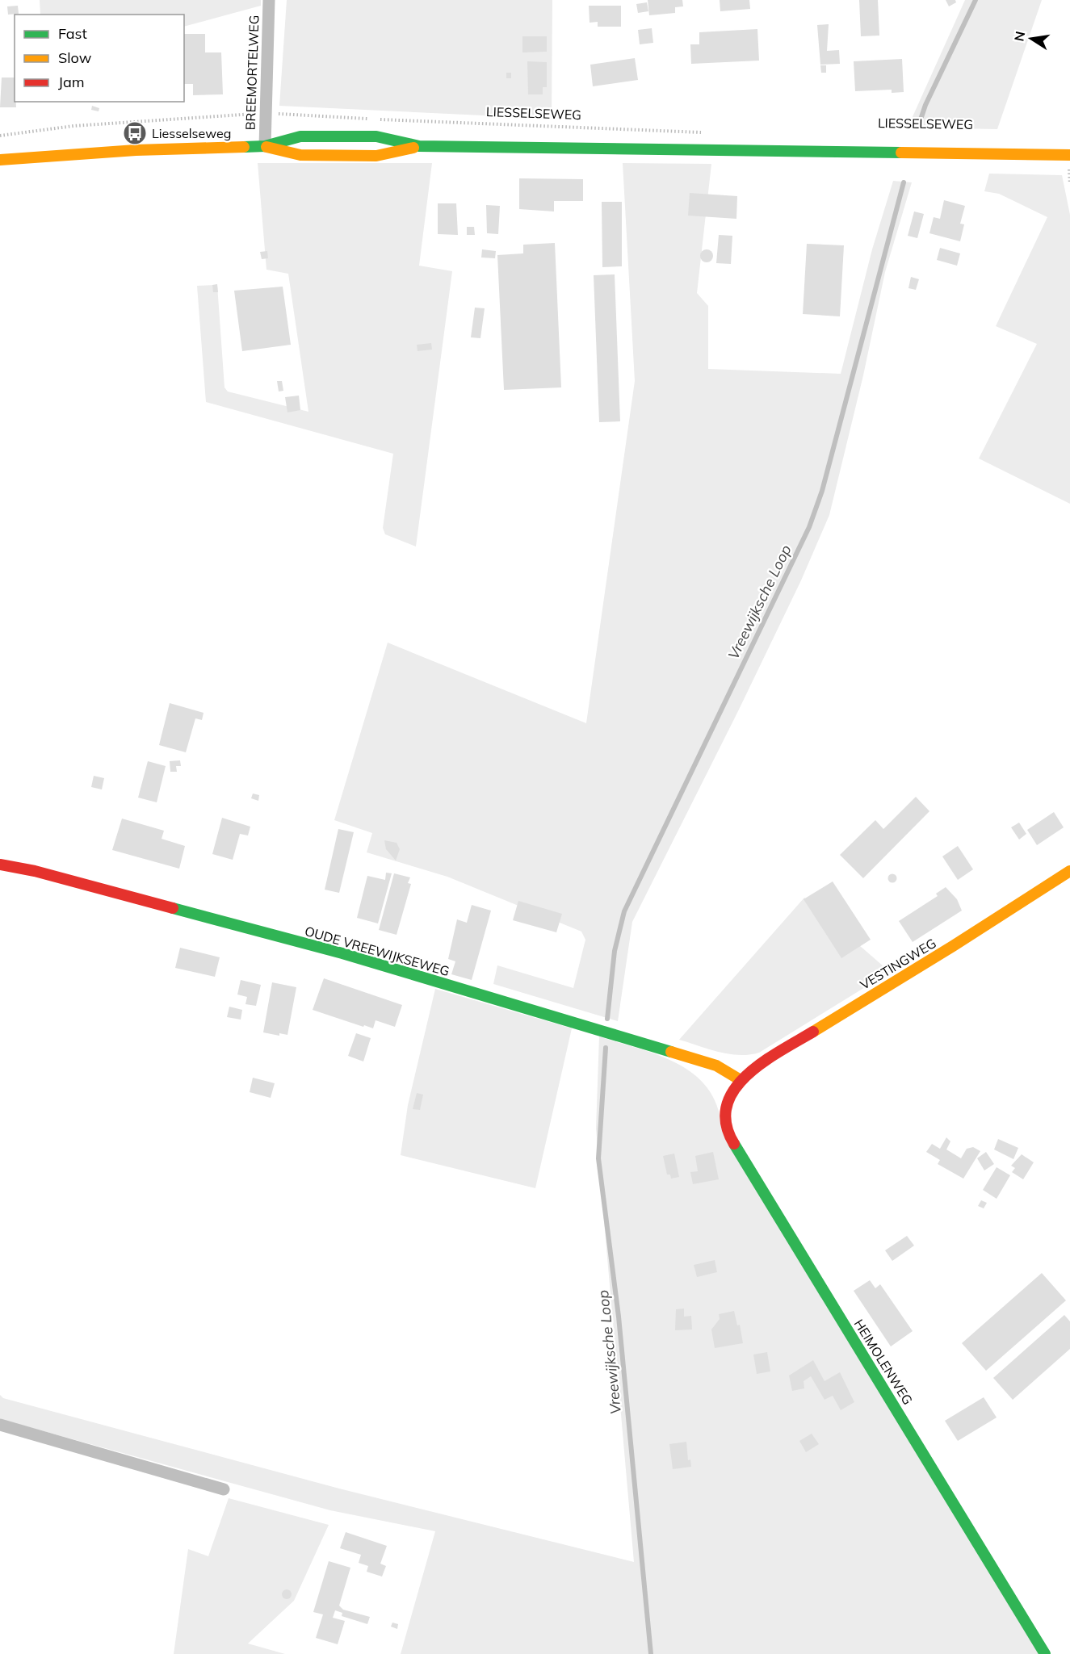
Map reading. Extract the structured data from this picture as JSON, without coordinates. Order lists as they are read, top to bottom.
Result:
{
  "streets": {
    "street": [
      "BREEMORTELWEG",
      "OUDE VREEWIJKSEWEG",
      "VESTINGWEG",
      "HEIMOLENWEG"
    ],
    "path": ["LIESSELSEWEG"]
  },
  "crossings": [
    ["OUDE VREEWIJKSEWEG", "VESTINGWEG"],
    ["OUDE VREEWIJKSEWEG", "HEIMOLENWEG"],
    ["VESTINGWEG", "HEIMOLENWEG"]
  ],
  "water": ["Vreewijksche Loop"],
  "places": {
    "bus stop": ["Liesselseweg"]
  },
  "legend": ["Fast", "Slow", "Jam"],
  "north": "left"
}
